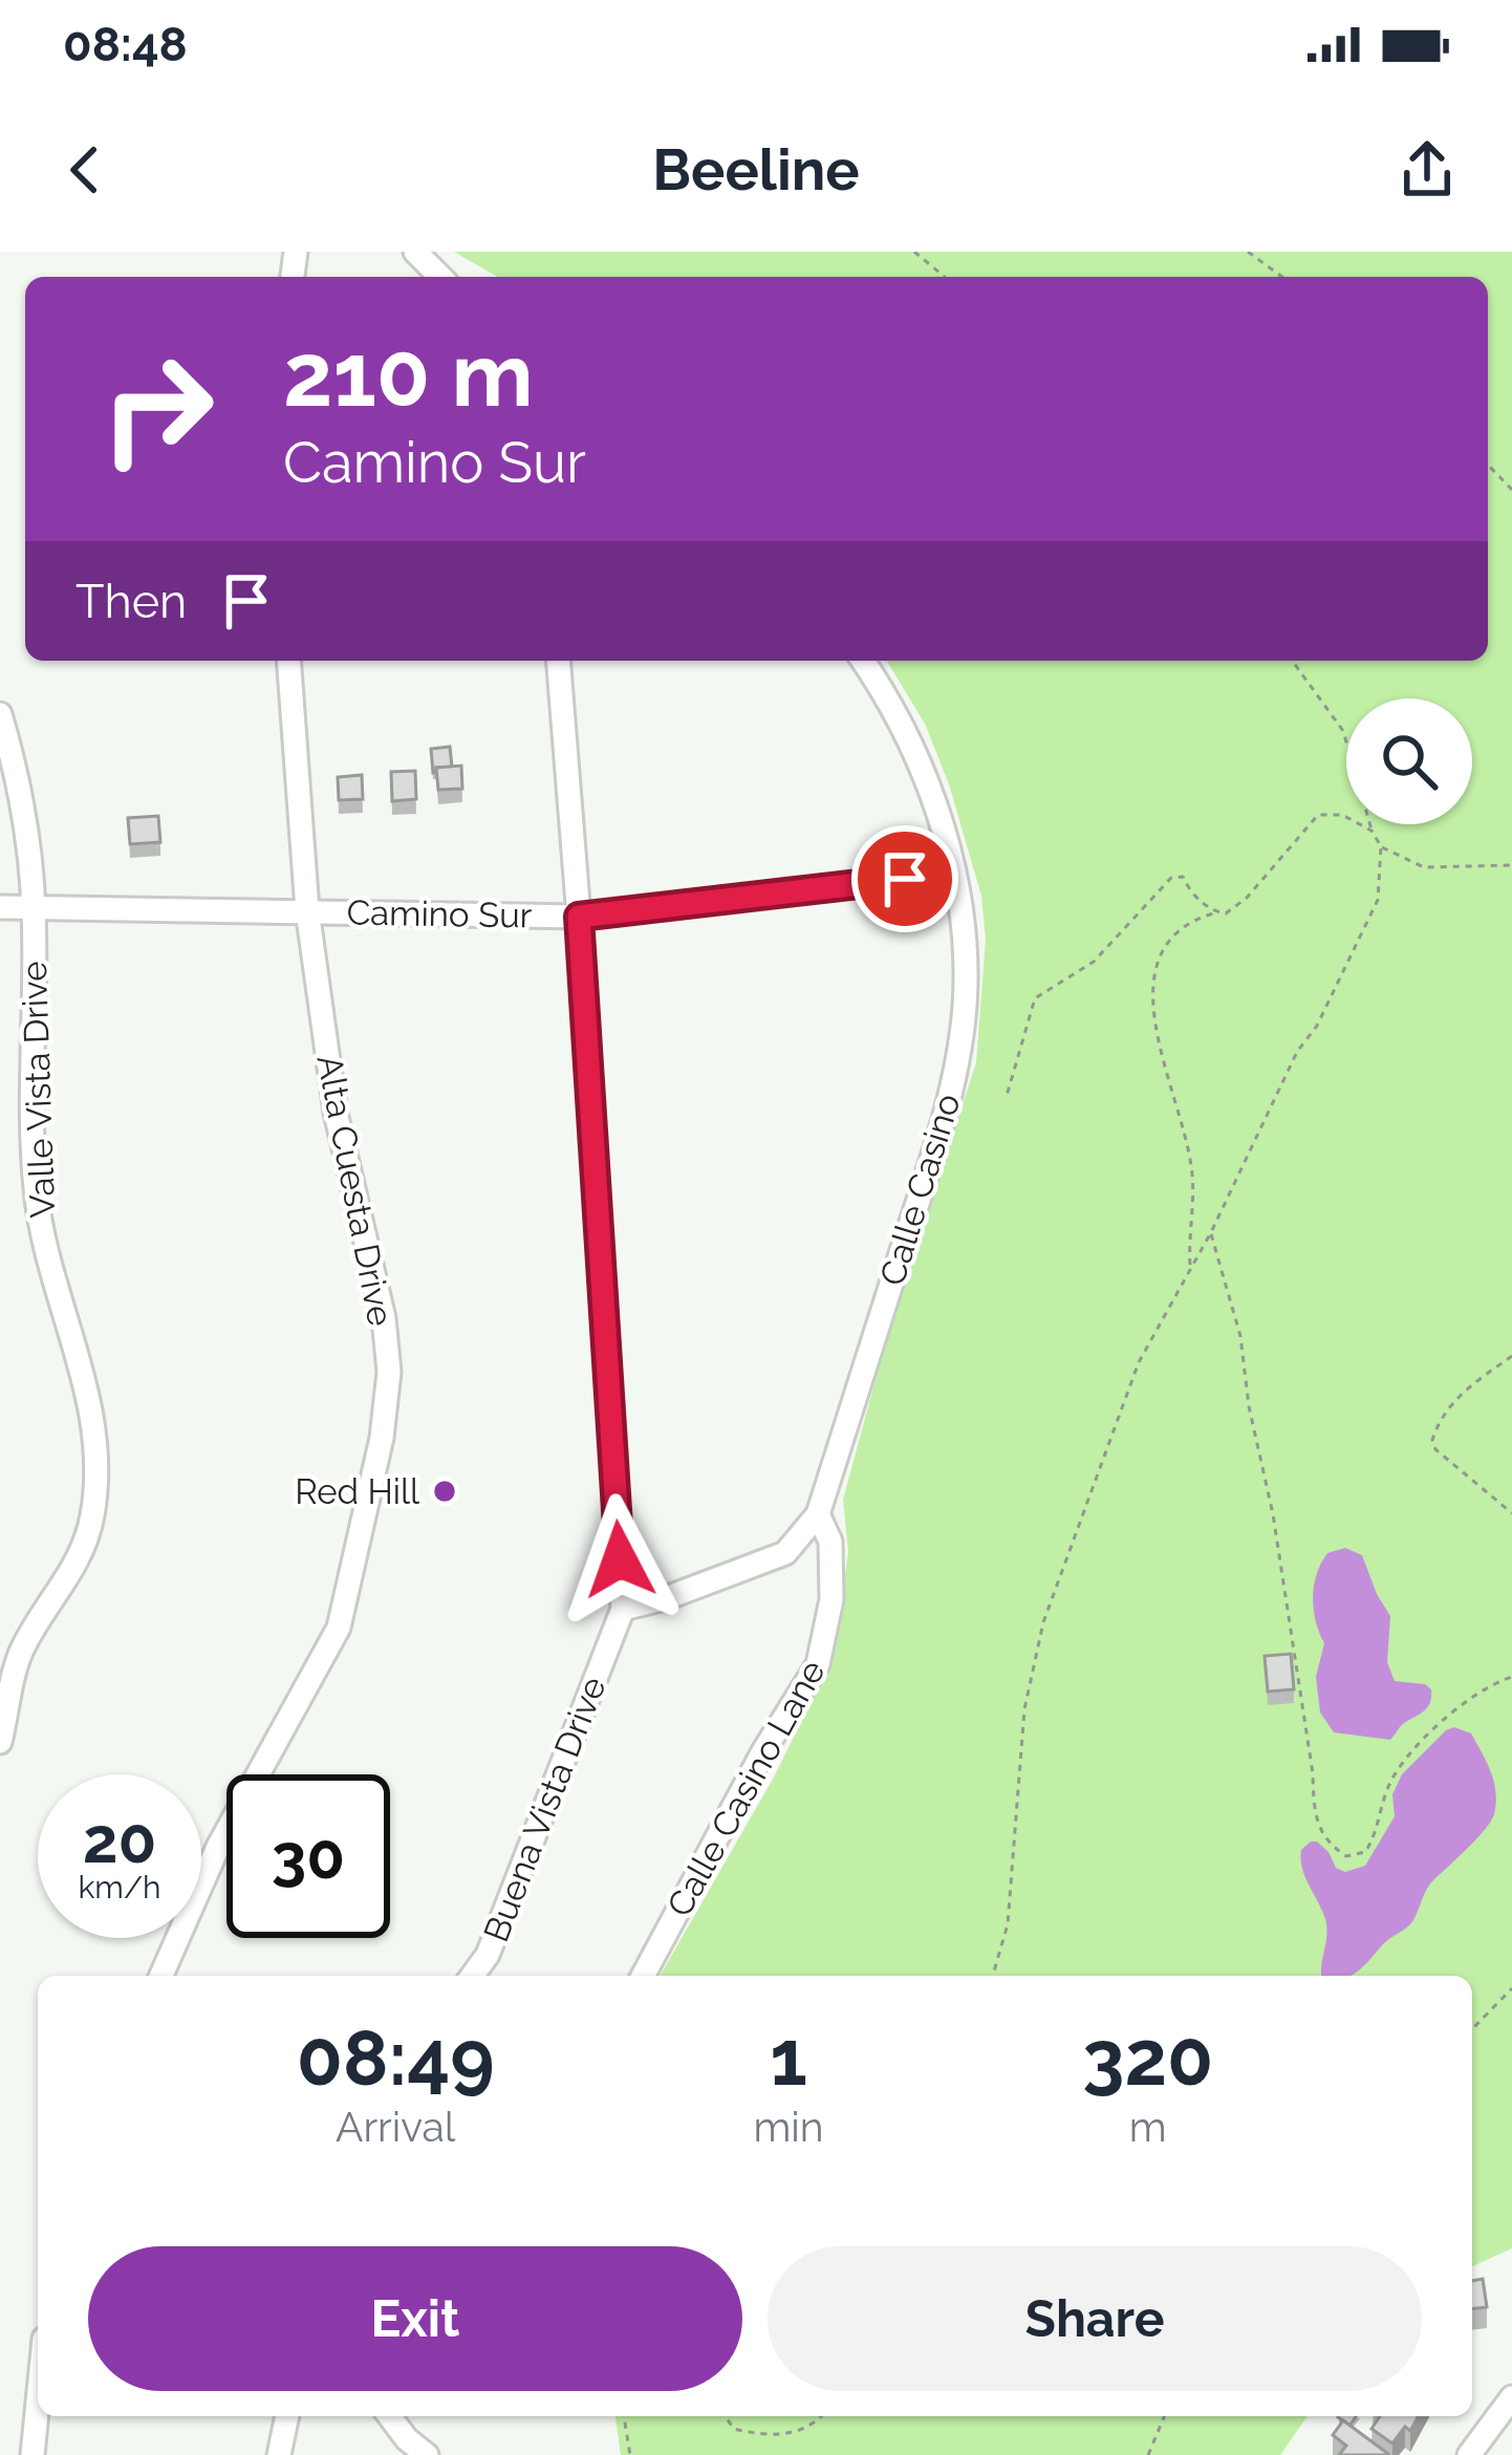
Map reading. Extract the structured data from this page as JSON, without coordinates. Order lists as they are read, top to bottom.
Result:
{
  "streets": {
    "street": [
      "Camino Sur",
      "Valle Vista Drive",
      "Calle Casino",
      "Alta Cuesta Drive",
      "Calle Casino Lane",
      "Buena Vista Drive"
    ]
  },
  "crossings": [
    ["Camino Sur", "Valle Vista Drive"],
    ["Camino Sur", "Calle Casino"],
    ["Camino Sur", "Alta Cuesta Drive"],
    ["Camino Sur", "Buena Vista Drive"],
    ["Calle Casino", "Calle Casino Lane"],
    ["Calle Casino", "Buena Vista Drive"]
  ],
  "places": ["Red Hill"],
  "page": {
    "status": "08:48",
    "header": "Beeline",
    "turn": ["210 m", "Camino Sur"],
    "then": "Then",
    "speed": "20 km/h",
    "limit": "30",
    "eta": [
      "08:49",
      "Arrival",
      "1",
      "min",
      "320",
      "m"
    ],
    "buttons": ["Exit", "Share"]
  }
}
